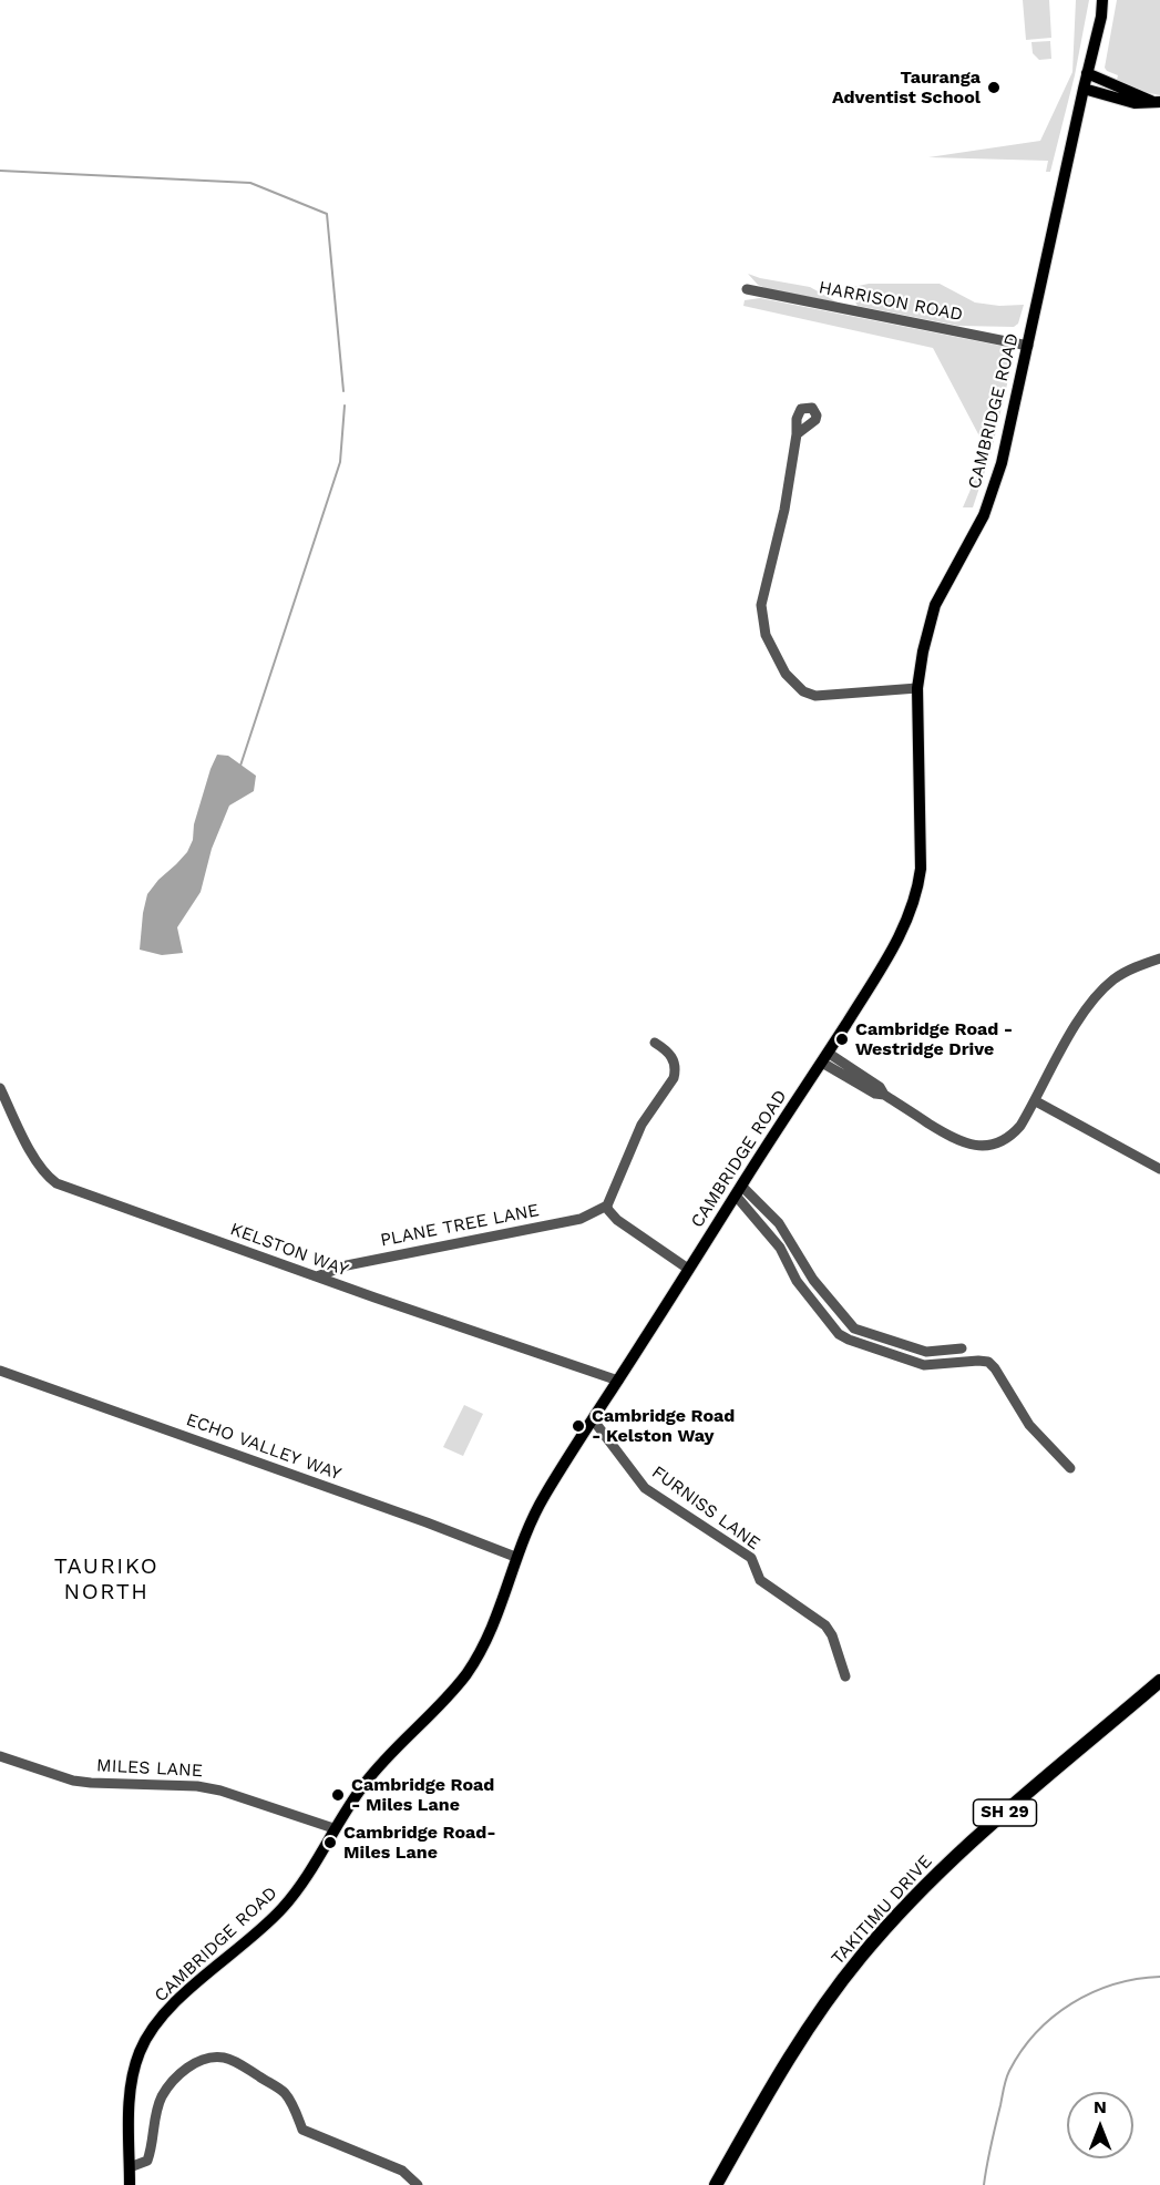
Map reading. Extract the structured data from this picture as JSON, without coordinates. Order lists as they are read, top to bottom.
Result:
{
  "streets": {
    "highway": ["SH 29", "TAKITIMU DRIVE"],
    "main road": ["CAMBRIDGE ROAD"],
    "street": [
      "HARRISON ROAD",
      "PLANE TREE LANE",
      "KELSTON WAY",
      "ECHO VALLEY WAY",
      "FURNISS LANE",
      "MILES LANE"
    ]
  },
  "crossings": [
    ["HARRISON ROAD", "CAMBRIDGE ROAD"],
    ["CAMBRIDGE ROAD", "KELSTON WAY"],
    ["CAMBRIDGE ROAD", "ECHO VALLEY WAY"],
    ["CAMBRIDGE ROAD", "FURNISS LANE"],
    ["CAMBRIDGE ROAD", "MILES LANE"],
    ["PLANE TREE LANE", "KELSTON WAY"]
  ],
  "districts": ["TAURIKO NORTH"],
  "places": [
    "Tauranga Adventist School",
    "Cambridge Road - Westridge Drive",
    "Cambridge Road - Kelston Way",
    "Cambridge Road - Miles Lane",
    "Cambridge Road- Miles Lane"
  ],
  "north": "top"
}
